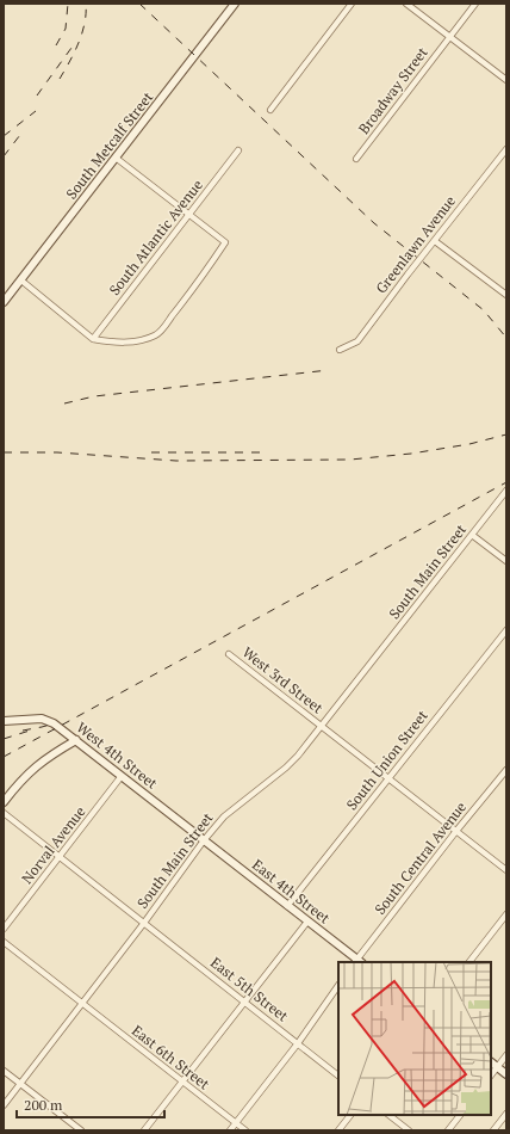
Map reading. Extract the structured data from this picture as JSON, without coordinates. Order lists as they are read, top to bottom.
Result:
{
  "streets": {
    "street": [
      "Broadway Street",
      "South Metcalf Street",
      "South Atlantic Avenue",
      "Greenlawn Avenue",
      "South Main Street",
      "West 3rd Street",
      "West 4th Street",
      "South Union Street",
      "Norval Avenue",
      "South Central Avenue",
      "East 4th Street",
      "East 5th Street",
      "East 6th Street"
    ]
  },
  "crossings": [
    ["South Main Street", "West 3rd Street"],
    ["South Main Street", "West 4th Street"],
    ["South Main Street", "East 4th Street"],
    ["South Main Street", "East 5th Street"],
    ["South Main Street", "East 6th Street"],
    ["West 3rd Street", "South Union Street"],
    ["West 3rd Street", "South Central Avenue"],
    ["West 4th Street", "Norval Avenue"],
    ["West 4th Street", "East 4th Street"],
    ["South Union Street", "East 4th Street"],
    ["Norval Avenue", "East 5th Street"],
    ["South Central Avenue", "East 4th Street"]
  ],
  "scale_bar": "200 m"
}
